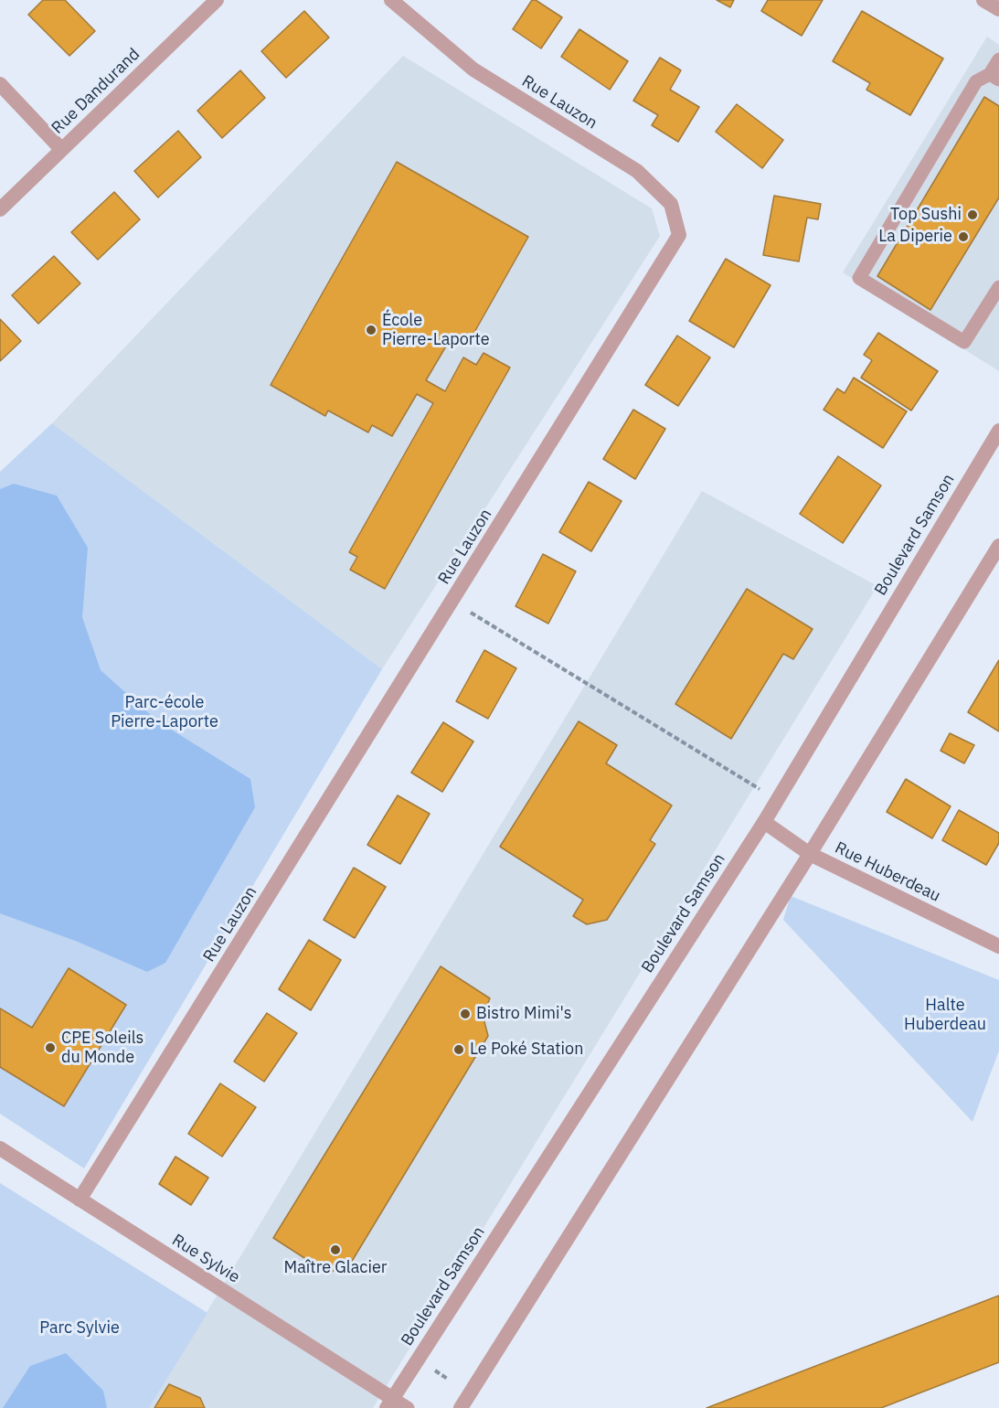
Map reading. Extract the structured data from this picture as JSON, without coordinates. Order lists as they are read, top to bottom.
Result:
{
  "streets": {
    "street": [
      "Rue Dandurand",
      "Rue Lauzon",
      "Boulevard Samson",
      "Rue Huberdeau",
      "Rue Sylvie"
    ]
  },
  "crossings": [
    ["Rue Lauzon", "Rue Sylvie"],
    ["Boulevard Samson", "Rue Huberdeau"],
    ["Boulevard Samson", "Rue Sylvie"]
  ],
  "parks": ["Parc-école Pierre-Laporte", "Halte Huberdeau", "Parc Sylvie"],
  "places": [
    "Top Sushi",
    "La Diperie",
    "École Pierre-Laporte",
    "Bistro Mimi's",
    "CPE Soleils du Monde",
    "Le Poké Station",
    "Maître Glacier"
  ]
}
